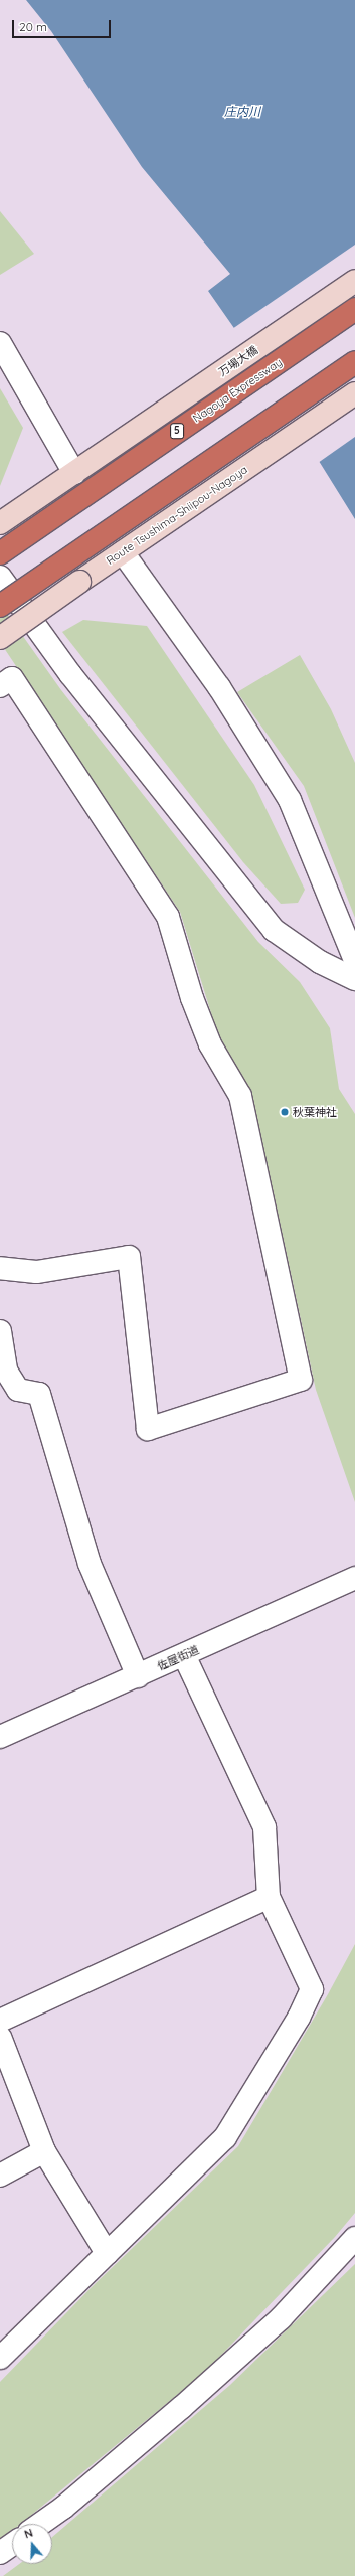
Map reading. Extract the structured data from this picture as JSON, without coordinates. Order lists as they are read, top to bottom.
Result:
{
  "streets": {
    "highway": ["Nagoya Expressway", "5"],
    "main road": ["万場大橋", "Route Tsushima-Shiipou-Nagoya"],
    "street": ["佐屋街道"]
  },
  "water": ["庄内川"],
  "places": ["秋葉神社"],
  "scale_bar": "20 m",
  "north": "top"
}
